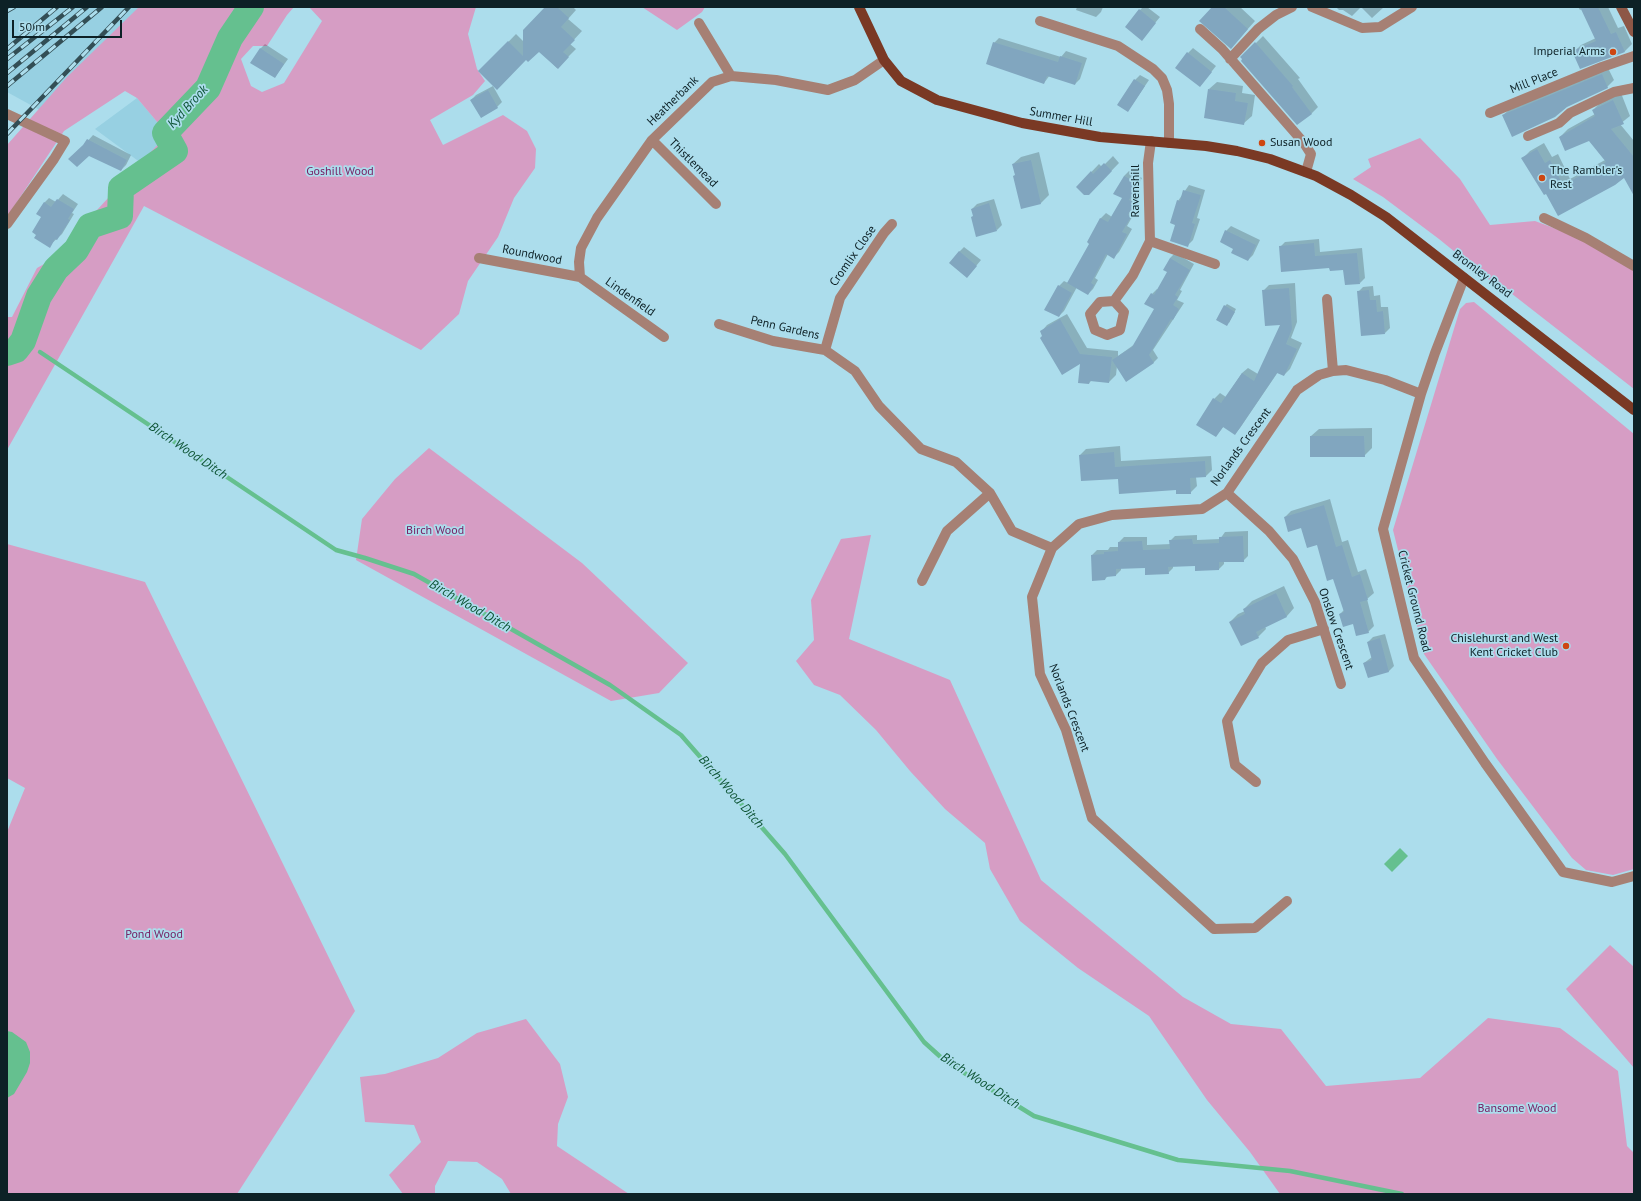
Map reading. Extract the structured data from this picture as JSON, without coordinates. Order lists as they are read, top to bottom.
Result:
{
  "streets": {
    "main road": ["Summer Hill", "Bromley Road"],
    "street": [
      "Mill Place",
      "Heatherbank",
      "Thistlemead",
      "Ravenshill",
      "Roundwood",
      "Cromlix Close",
      "Lindenfield",
      "Penn Gardens",
      "Norlands Crescent",
      "Cricket Ground Road",
      "Onslow Crescent"
    ]
  },
  "crossings": [
    ["Heatherbank", "Summer Hill"],
    ["Heatherbank", "Thistlemead"],
    ["Heatherbank", "Roundwood"],
    ["Heatherbank", "Lindenfield"],
    ["Summer Hill", "Ravenshill"],
    ["Summer Hill", "Bromley Road"],
    ["Roundwood", "Lindenfield"],
    ["Cromlix Close", "Penn Gardens"],
    ["Bromley Road", "Cricket Ground Road"],
    ["Penn Gardens", "Norlands Crescent"],
    ["Norlands Crescent", "Cricket Ground Road"],
    ["Norlands Crescent", "Onslow Crescent"]
  ],
  "water": ["Kyd Brook", "Birch Wood Ditch"],
  "parks": [
    "Goshill Wood",
    "Birch Wood",
    "Pond Wood",
    "Bansome Wood"
  ],
  "places": [
    "Imperial Arms",
    "Susan Wood",
    "The Rambler's Rest",
    "Chislehurst and West Kent Cricket Club"
  ],
  "scale_bar": "50 m"
}
